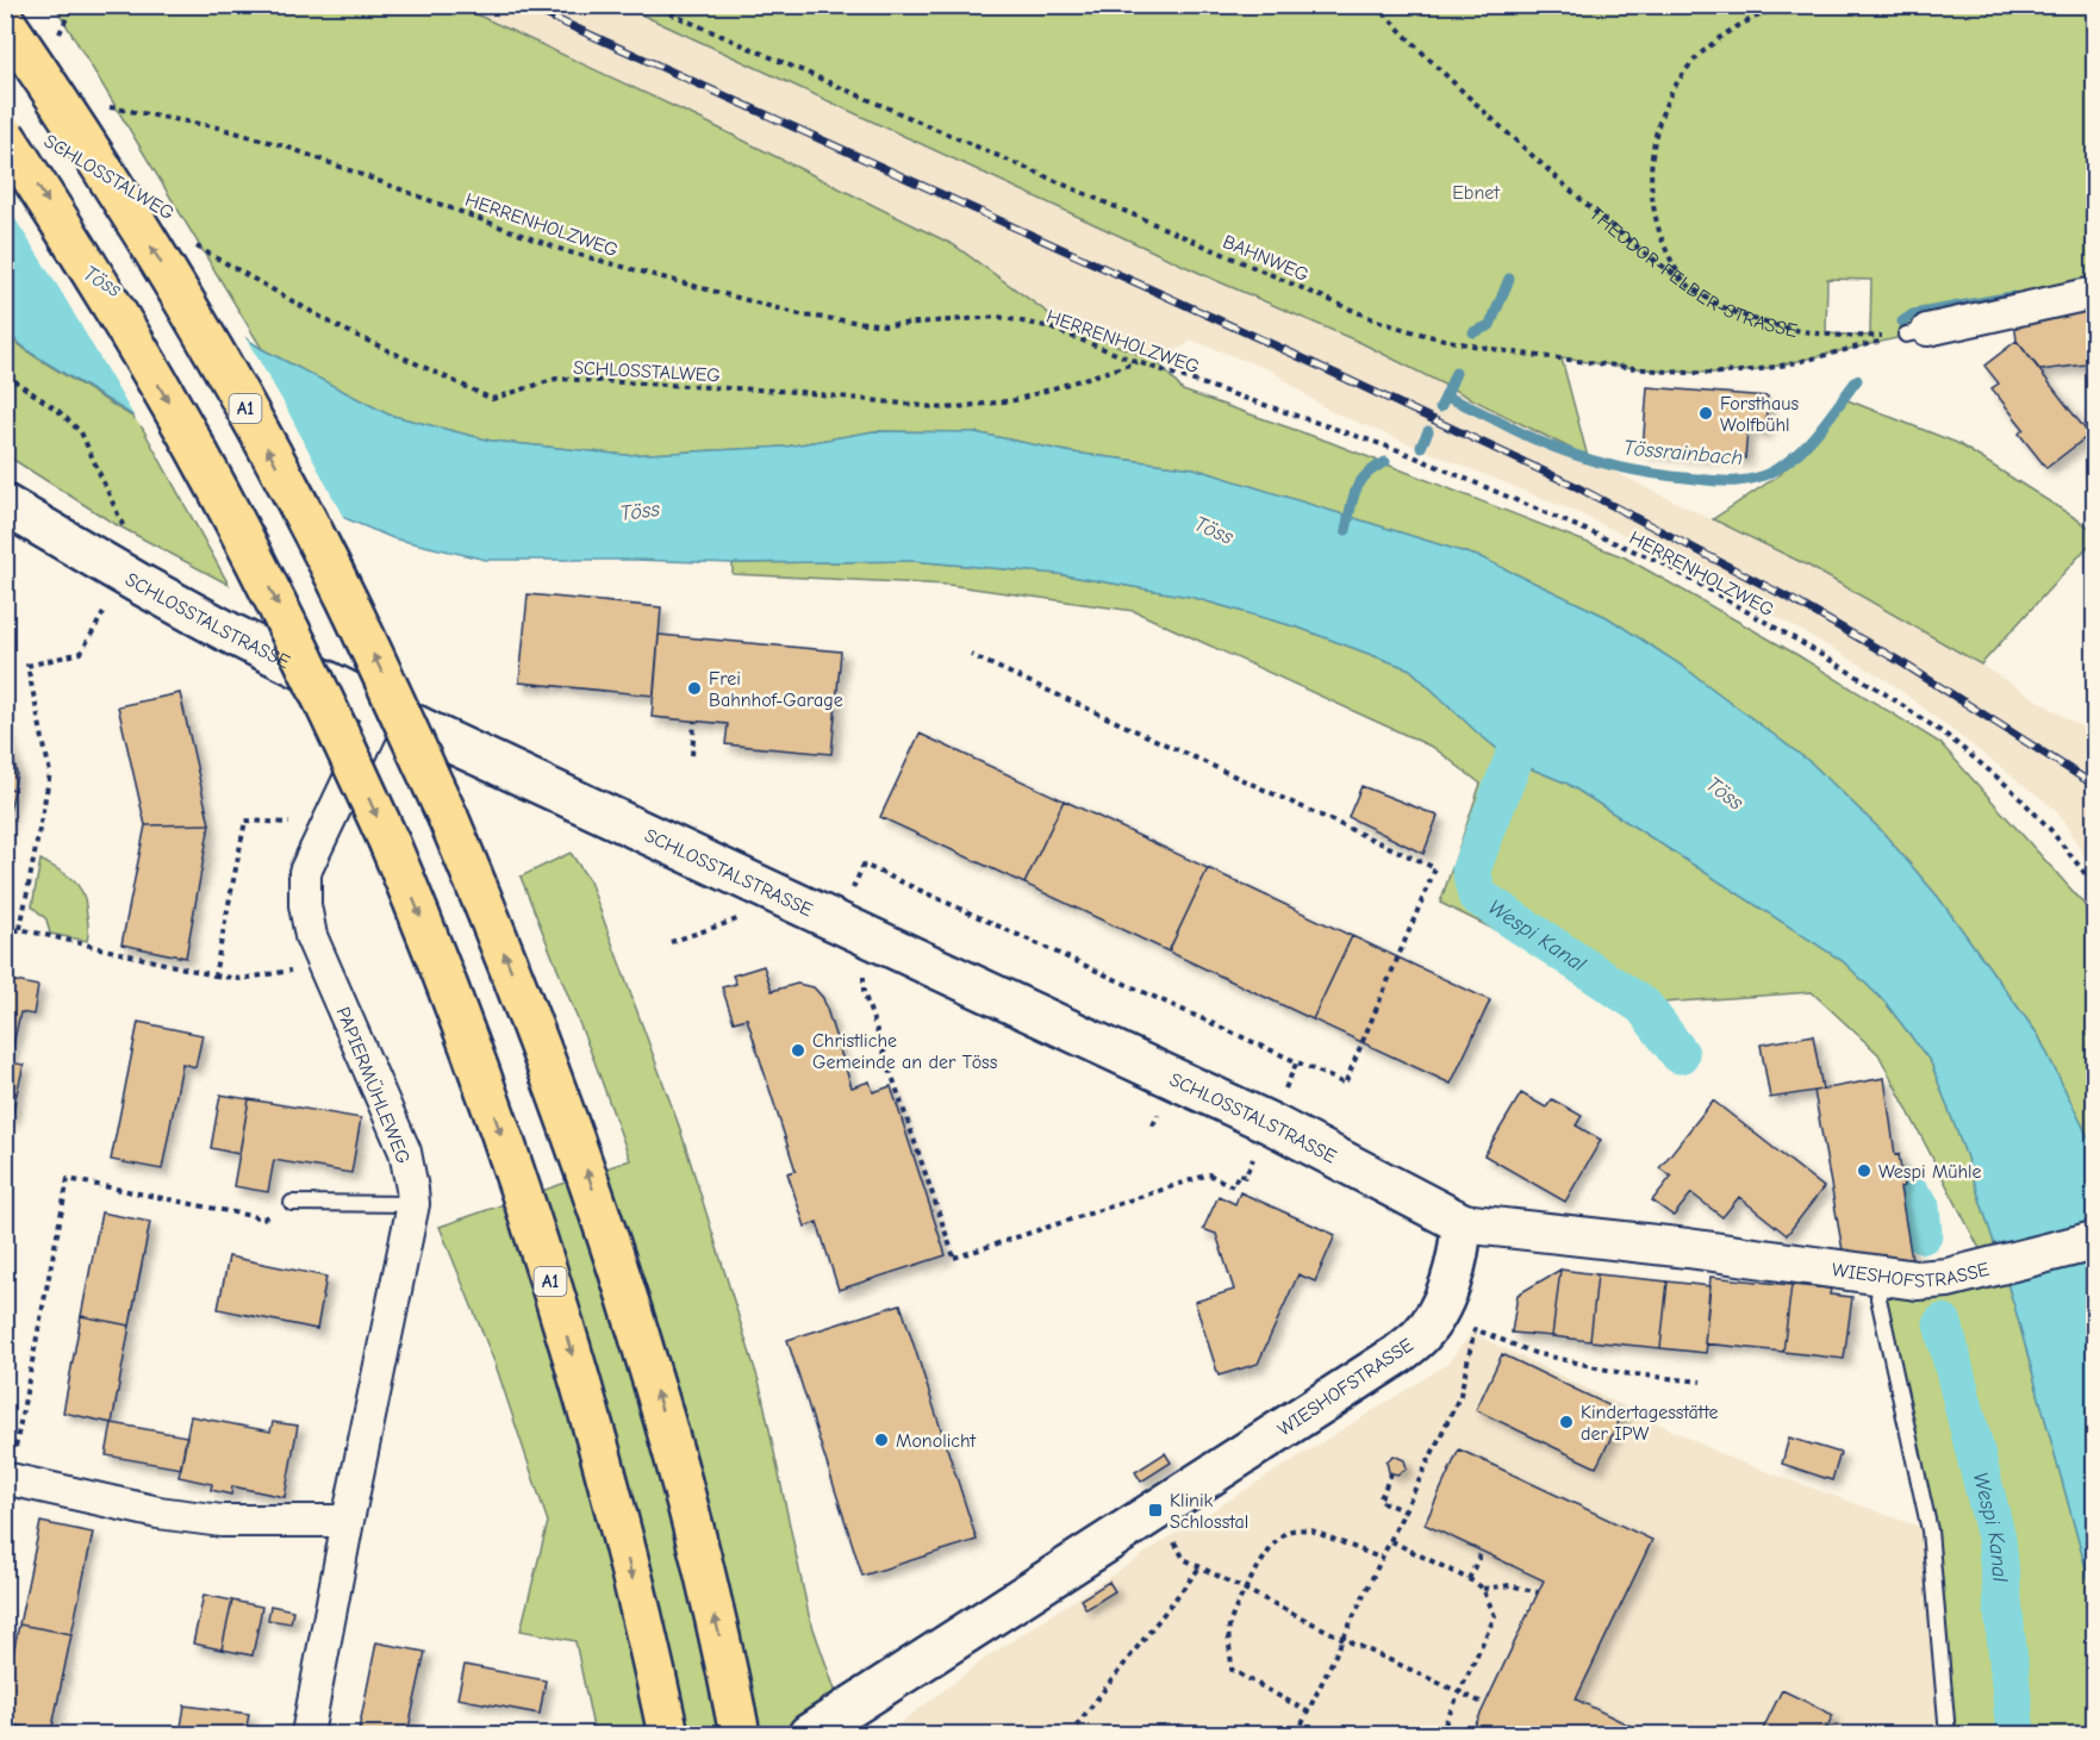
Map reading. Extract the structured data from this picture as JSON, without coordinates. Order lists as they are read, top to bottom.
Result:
{
  "streets": {
    "highway": ["A1"],
    "main road": ["SCHLOSSTALSTRASSE", "WIESHOFSTRASSE"],
    "street": ["PAPIERMÜHLEWEG"],
    "path": [
      "SCHLOSSTALWEG",
      "HERRENHOLZWEG",
      "BAHNWEG",
      "THEODOR-FELBER-STRASSE"
    ]
  },
  "crossings": [
    ["SCHLOSSTALWEG", "HERRENHOLZWEG"],
    ["BAHNWEG", "THEODOR-FELBER-STRASSE"],
    ["SCHLOSSTALSTRASSE", "PAPIERMÜHLEWEG"],
    ["SCHLOSSTALSTRASSE", "WIESHOFSTRASSE"]
  ],
  "water": ["Töss", "Tössrainbach", "Wespi Kanal"],
  "parks": ["Ebnet"],
  "places": {
    "other": [
      "Forsthaus Wolfbühl",
      "Frei Bahnhof-Garage",
      "Christliche Gemeinde an der Töss",
      "Wespi Mühle",
      "Kindertagesstätte der IPW",
      "Monolicht"
    ],
    "transit": ["Klinik Schlosstal"]
  }
}
